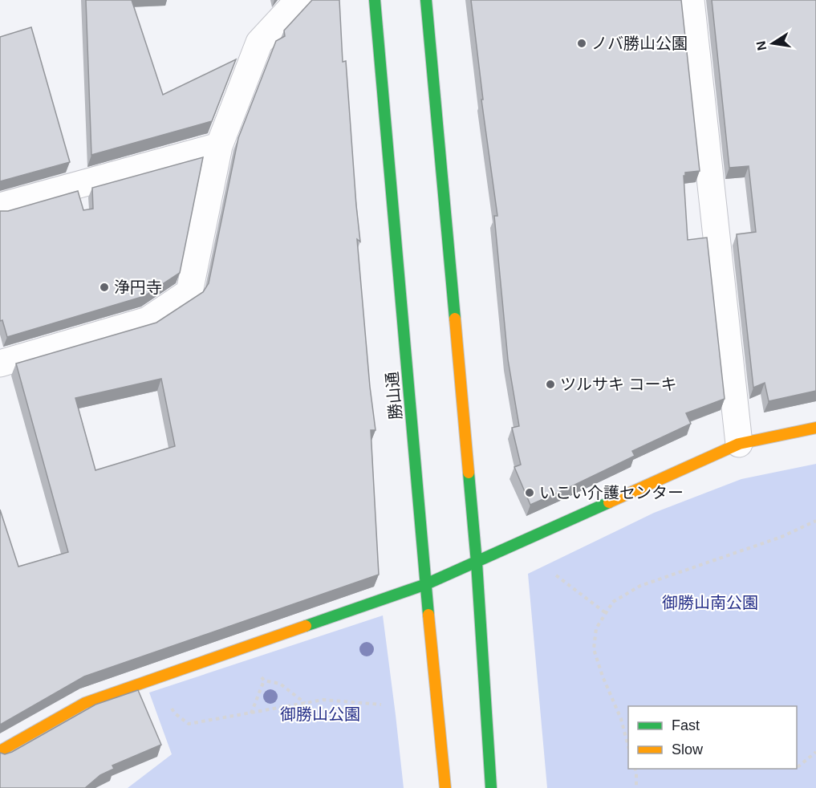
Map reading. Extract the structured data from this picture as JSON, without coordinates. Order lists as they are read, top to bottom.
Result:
{
  "streets": {
    "main road": ["勝山通"]
  },
  "parks": ["御勝山南公園", "御勝山公園"],
  "places": [
    "ノバ勝山公園",
    "浄円寺",
    "ツルサキ コーキ",
    "いこい介護センター"
  ],
  "legend": ["Fast", "Slow"],
  "north": "left"
}
